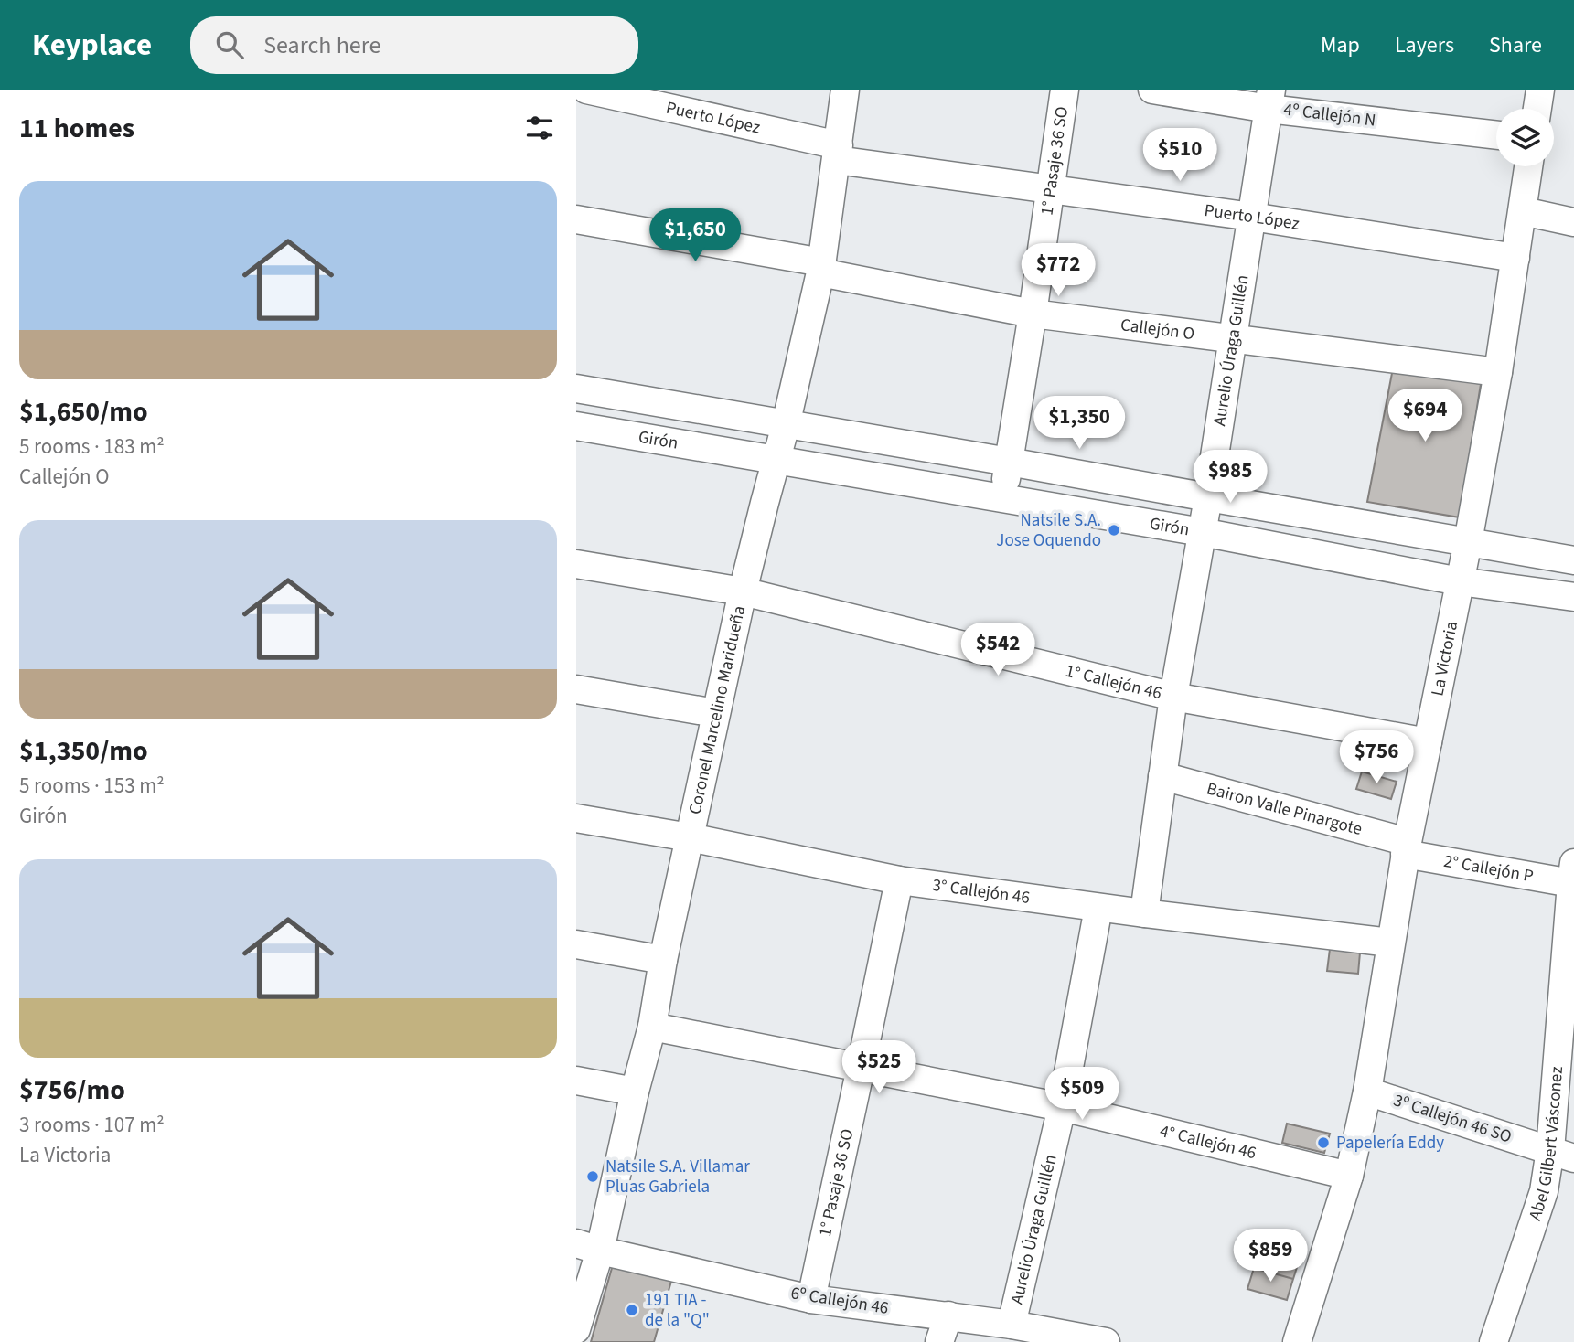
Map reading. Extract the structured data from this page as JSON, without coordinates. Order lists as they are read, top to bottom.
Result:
{
  "streets": {
    "street": [
      "4º Callejón N",
      "Puerto López",
      "1° Pasaje 36 SO",
      "Callejón O",
      "Aurelio Úraga Guillén",
      "Girón",
      "La Victoria",
      "1° Callejón 46",
      "Coronel Marcelino Maridueña",
      "Bairon Valle Pinargote",
      "2° Callejón P",
      "3° Callejón 46",
      "3º Callejón 46 SO",
      "4° Callejón 46",
      "Abel Gilbert Vásconez",
      "6º Callejón 46"
    ]
  },
  "crossings": [
    ["4º Callejón N", "Aurelio Úraga Guillén"],
    ["Puerto López", "1° Pasaje 36 SO"],
    ["Puerto López", "Aurelio Úraga Guillén"],
    ["Puerto López", "La Victoria"],
    ["Puerto López", "Coronel Marcelino Maridueña"],
    ["1° Pasaje 36 SO", "Callejón O"],
    ["1° Pasaje 36 SO", "Girón"],
    ["1° Pasaje 36 SO", "3° Callejón 46"],
    ["1° Pasaje 36 SO", "4° Callejón 46"],
    ["1° Pasaje 36 SO", "6º Callejón 46"],
    ["Callejón O", "Aurelio Úraga Guillén"],
    ["Callejón O", "La Victoria"],
    ["Callejón O", "Coronel Marcelino Maridueña"],
    ["Aurelio Úraga Guillén", "Girón"],
    ["Aurelio Úraga Guillén", "1° Callejón 46"],
    ["Aurelio Úraga Guillén", "Bairon Valle Pinargote"],
    ["Aurelio Úraga Guillén", "3° Callejón 46"],
    ["Aurelio Úraga Guillén", "4° Callejón 46"],
    ["Aurelio Úraga Guillén", "6º Callejón 46"],
    ["Girón", "La Victoria"],
    ["Girón", "Coronel Marcelino Maridueña"],
    ["La Victoria", "1° Callejón 46"],
    ["La Victoria", "Bairon Valle Pinargote"],
    ["La Victoria", "2° Callejón P"],
    ["La Victoria", "3° Callejón 46"],
    ["La Victoria", "3º Callejón 46 SO"],
    ["La Victoria", "4° Callejón 46"],
    ["1° Callejón 46", "Coronel Marcelino Maridueña"],
    ["Coronel Marcelino Maridueña", "3° Callejón 46"],
    ["Coronel Marcelino Maridueña", "4° Callejón 46"],
    ["Coronel Marcelino Maridueña", "6º Callejón 46"],
    ["Bairon Valle Pinargote", "2° Callejón P"],
    ["2° Callejón P", "Abel Gilbert Vásconez"],
    ["3º Callejón 46 SO", "Abel Gilbert Vásconez"]
  ],
  "places": [
    "Natsile S.A. Jose Oquendo",
    "Papelería Eddy",
    "Natsile S.A. Villamar Pluas Gabriela",
    "191 TIA - de la \"Q\""
  ],
  "page": {
    "header": "Keyplace",
    "search": "Search here",
    "nav": ["Map", "Layers", "Share"],
    "heading": "11 homes",
    "price": [
      "$510",
      "$1,650",
      "$772",
      "$694",
      "$1,350",
      "$985",
      "$542",
      "$756",
      "$525",
      "$509",
      "$859"
    ],
    "list": [
      {
        "name": "$1,650/mo",
        "note": "5 rooms · 183 m² · Callejón O"
      },
      {
        "name": "$1,350/mo",
        "note": "5 rooms · 153 m² · Girón"
      },
      {
        "name": "$756/mo",
        "note": "3 rooms · 107 m² · La Victoria"
      }
    ]
  }
}
